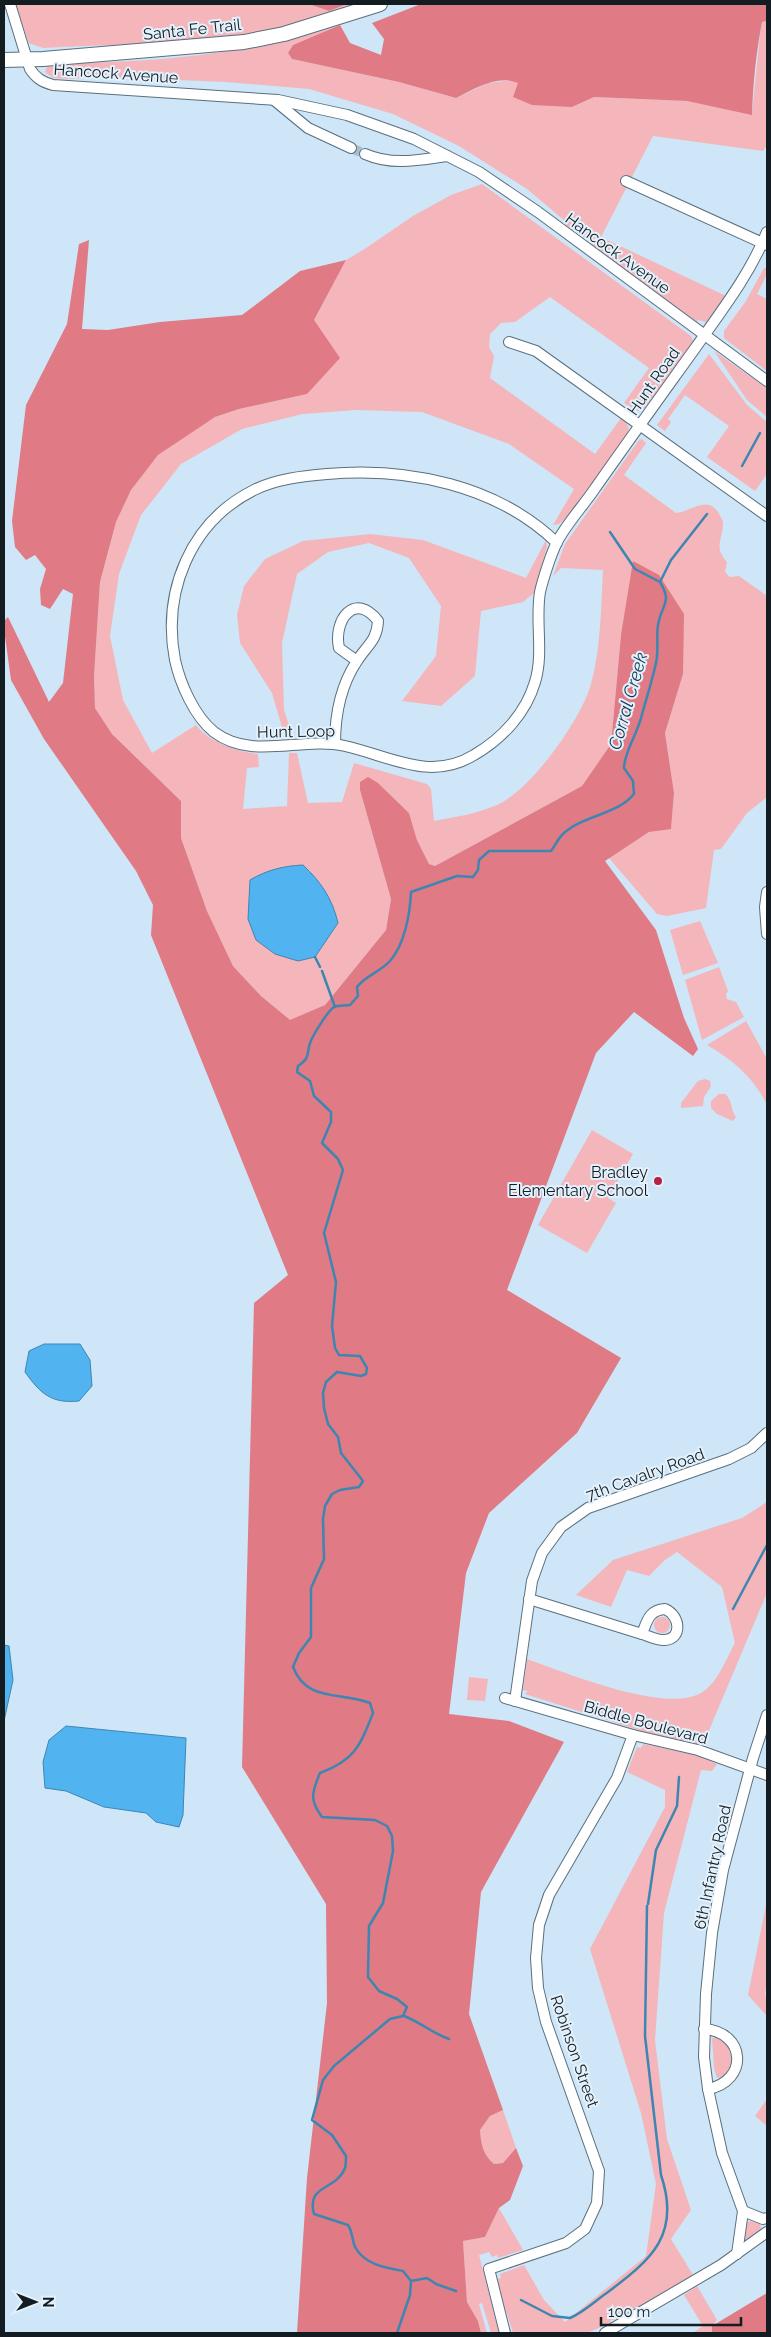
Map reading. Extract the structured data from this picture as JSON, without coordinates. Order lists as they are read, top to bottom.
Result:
{
  "streets": {
    "street": [
      "Santa Fe Trail",
      "Hancock Avenue",
      "Hunt Road",
      "Hunt Loop",
      "7th Cavalry Road",
      "Biddle Boulevard",
      "6th Infantry Road",
      "Robinson Street"
    ]
  },
  "crossings": [
    ["Santa Fe Trail", "Hancock Avenue"],
    ["Hancock Avenue", "Hunt Road"],
    ["Hunt Road", "Hunt Loop"],
    ["7th Cavalry Road", "Biddle Boulevard"],
    ["Biddle Boulevard", "6th Infantry Road"],
    ["Biddle Boulevard", "Robinson Street"]
  ],
  "water": ["Corral Creek"],
  "places": ["Bradley Elementary School"],
  "scale_bar": "100 m",
  "north": "right"
}
